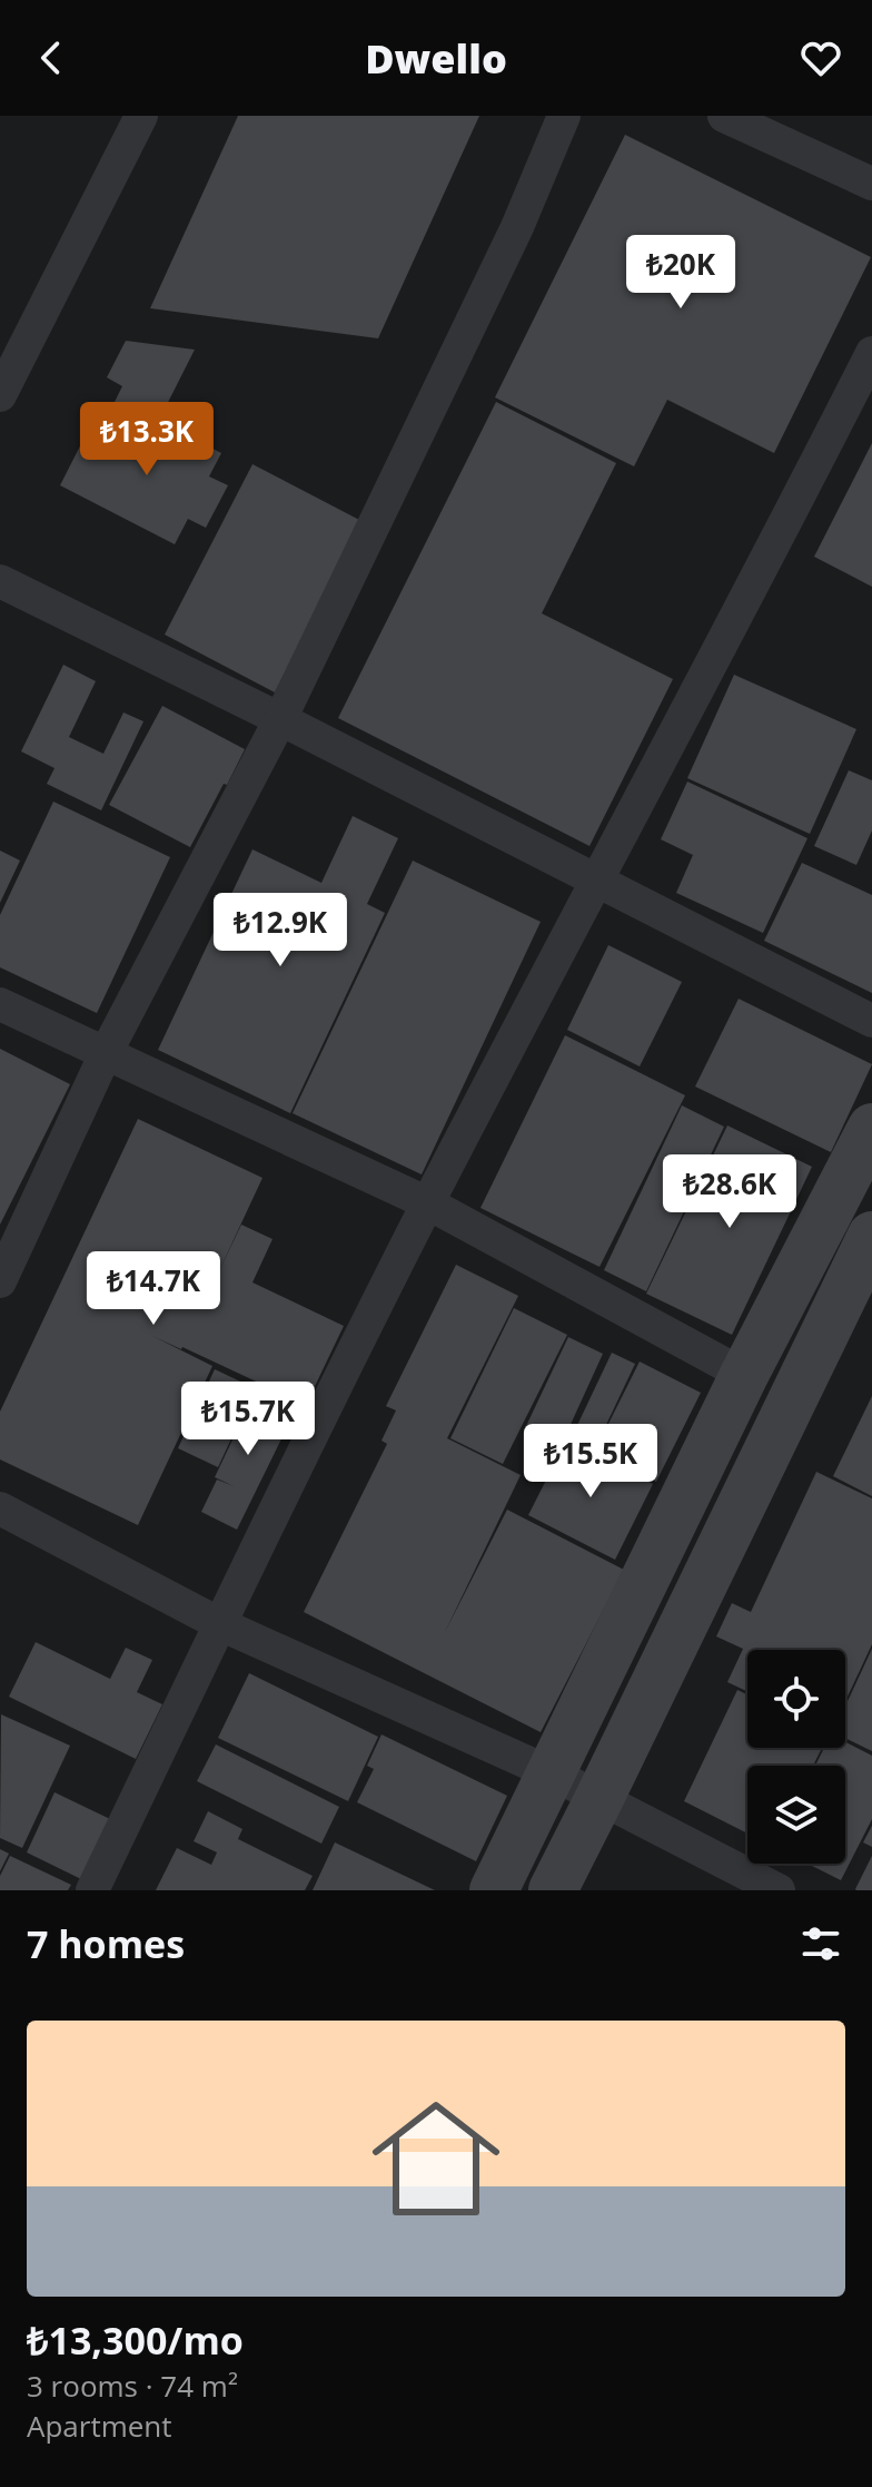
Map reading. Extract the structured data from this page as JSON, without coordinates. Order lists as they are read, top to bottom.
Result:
{
  "page": {
    "header": "Dwello",
    "price": [
      "₺20K",
      "₺13.3K",
      "₺12.9K",
      "₺28.6K",
      "₺14.7K",
      "₺15.7K",
      "₺15.5K"
    ],
    "heading": "7 homes",
    "list": [
      {
        "name": "₺13,300/mo",
        "note": "3 rooms · 74 m² · Apartment"
      }
    ]
  }
}
